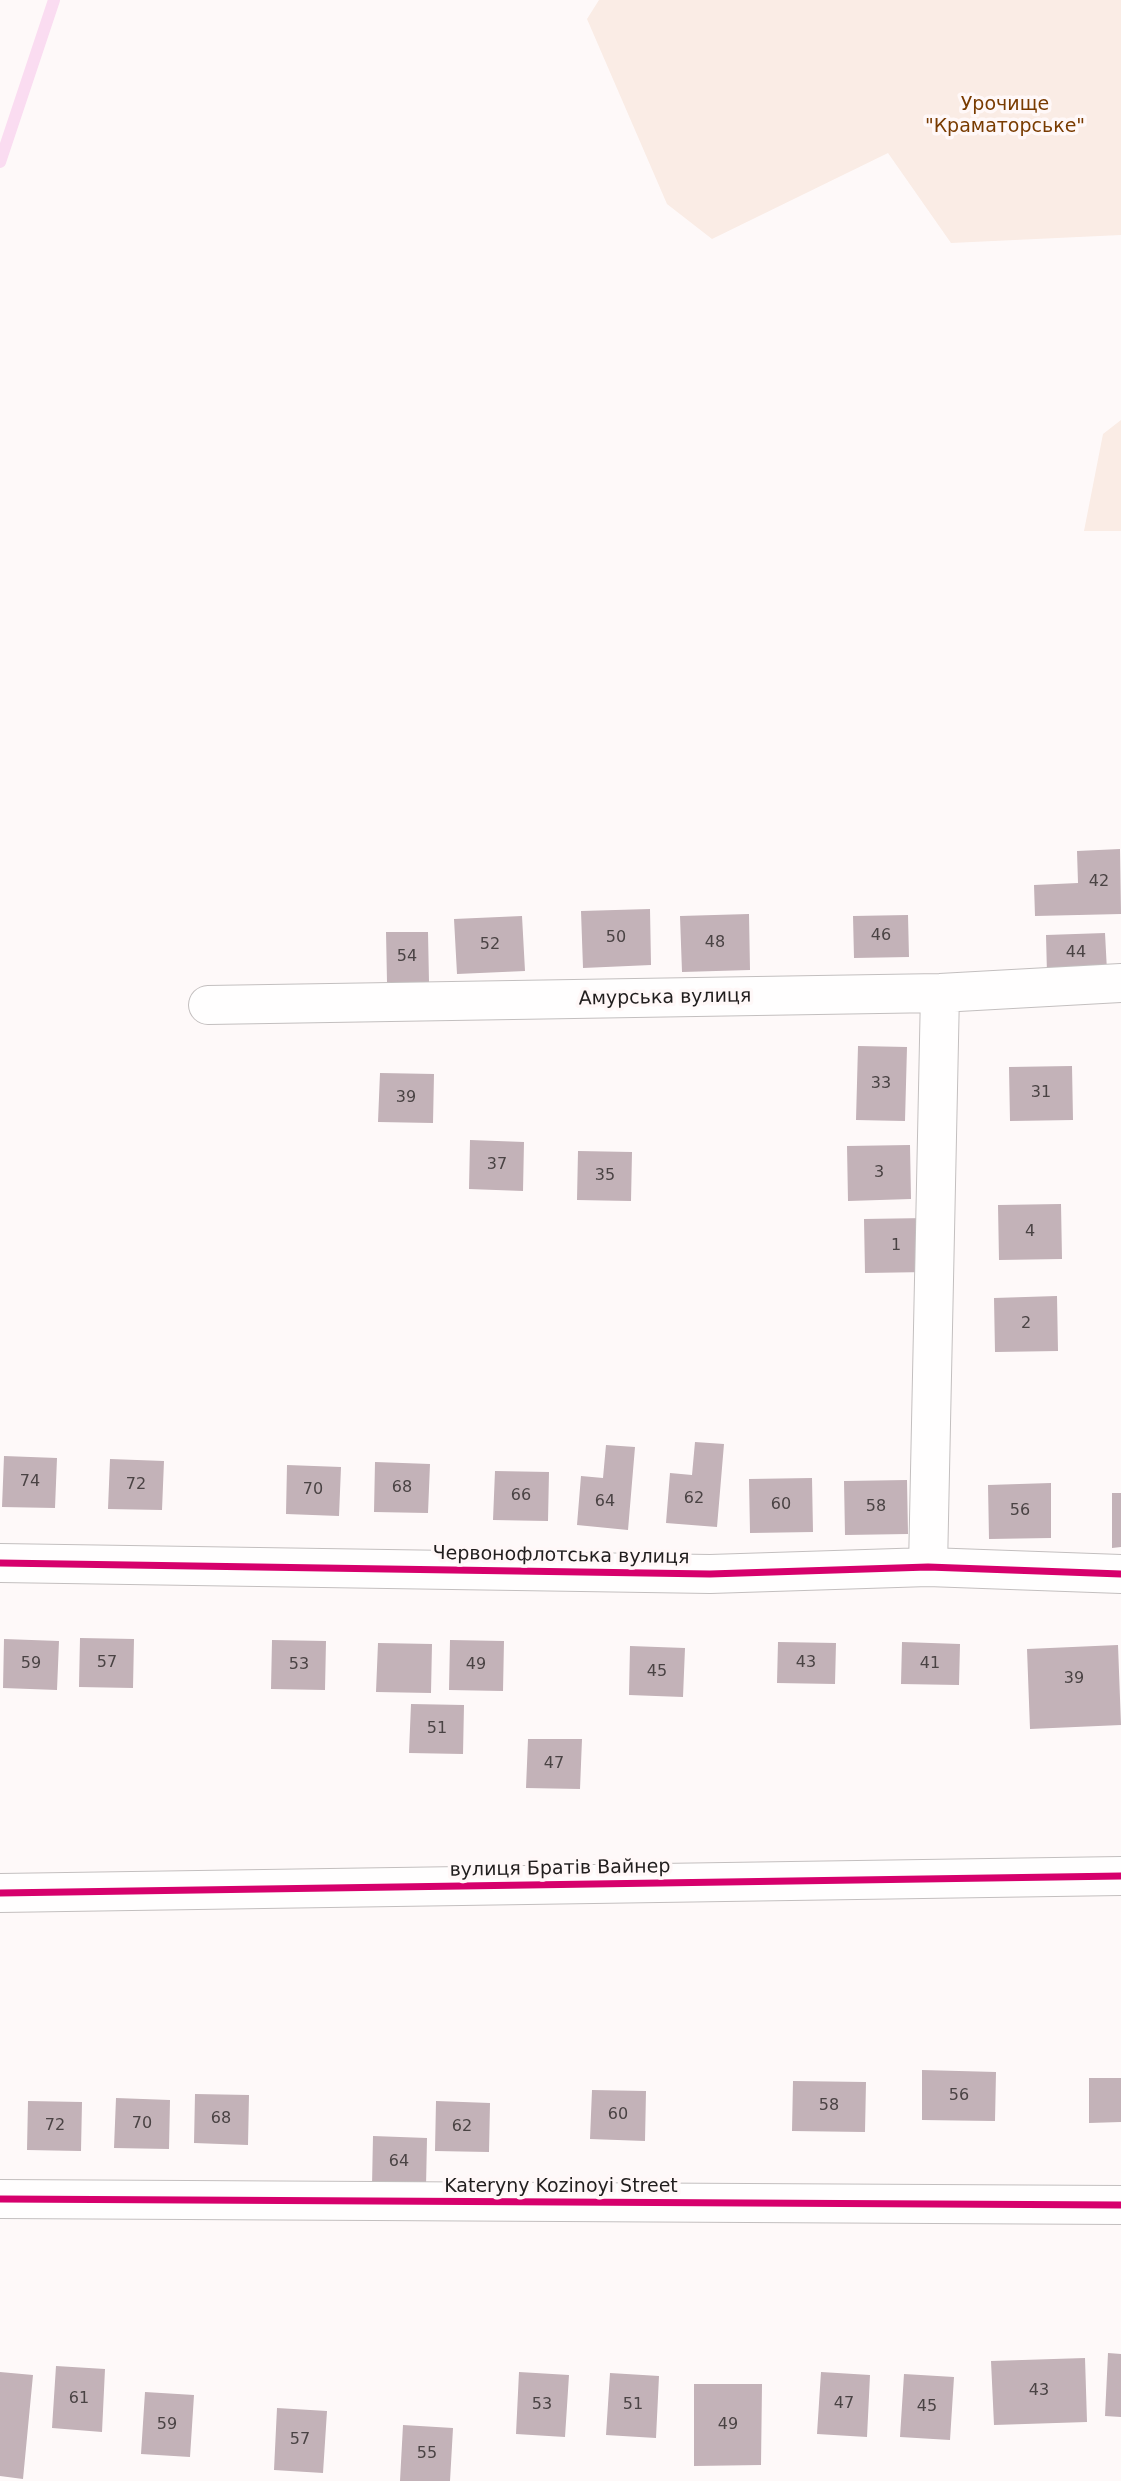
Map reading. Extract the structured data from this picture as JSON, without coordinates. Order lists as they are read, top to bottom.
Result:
{
  "streets": {
    "street": [
      "Амурська вулиця",
      "Червонофлотська вулиця",
      "вулиця Братів Вайнер",
      "Kateryny Kozinoyi Street"
    ]
  },
  "parks": ["Урочище \"Краматорське\""],
  "house_numbers": [
    "42",
    "46",
    "50",
    "48",
    "52",
    "44",
    "54",
    "33",
    "31",
    "39",
    "37",
    "3",
    "35",
    "4",
    "1",
    "2",
    "74",
    "72",
    "68",
    "70",
    "66",
    "62",
    "64",
    "60",
    "58",
    "56",
    "57",
    "43",
    "59",
    "41",
    "53",
    "49",
    "45",
    "39",
    "51",
    "47",
    "56",
    "58",
    "60",
    "68",
    "70",
    "72",
    "62",
    "64",
    "43",
    "61",
    "47",
    "53",
    "51",
    "45",
    "59",
    "49",
    "57",
    "55"
  ]
}
